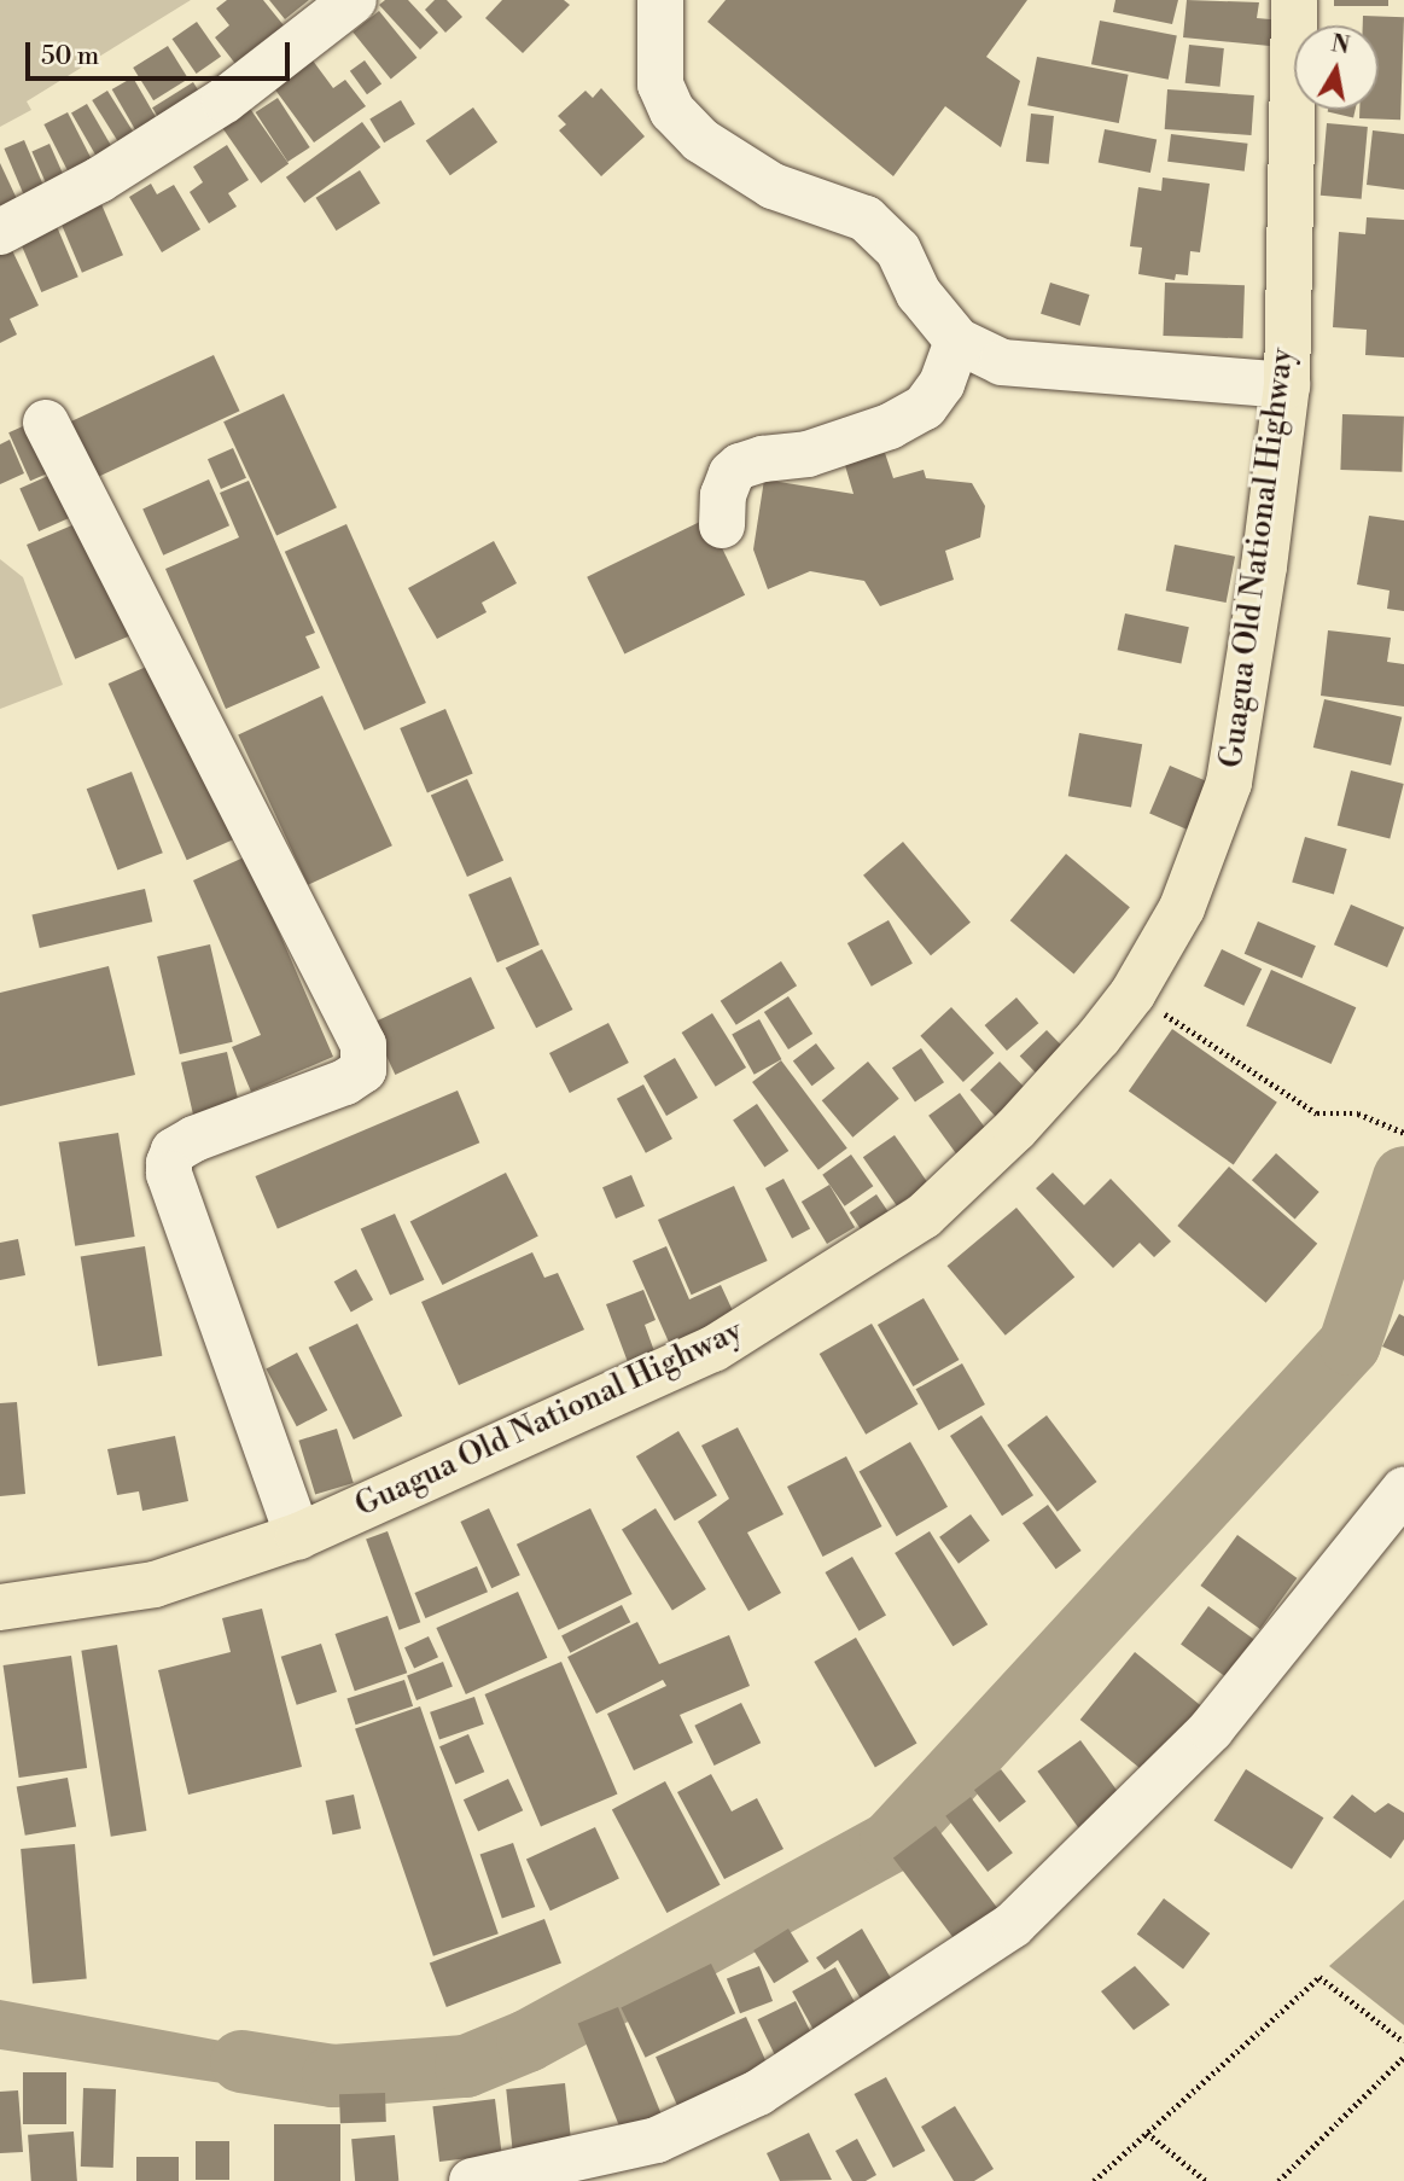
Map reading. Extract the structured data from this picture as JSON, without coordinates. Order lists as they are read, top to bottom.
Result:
{
  "streets": {
    "main road": ["Guagua Old National Highway"]
  },
  "scale_bar": "50 m",
  "north": "top"
}
